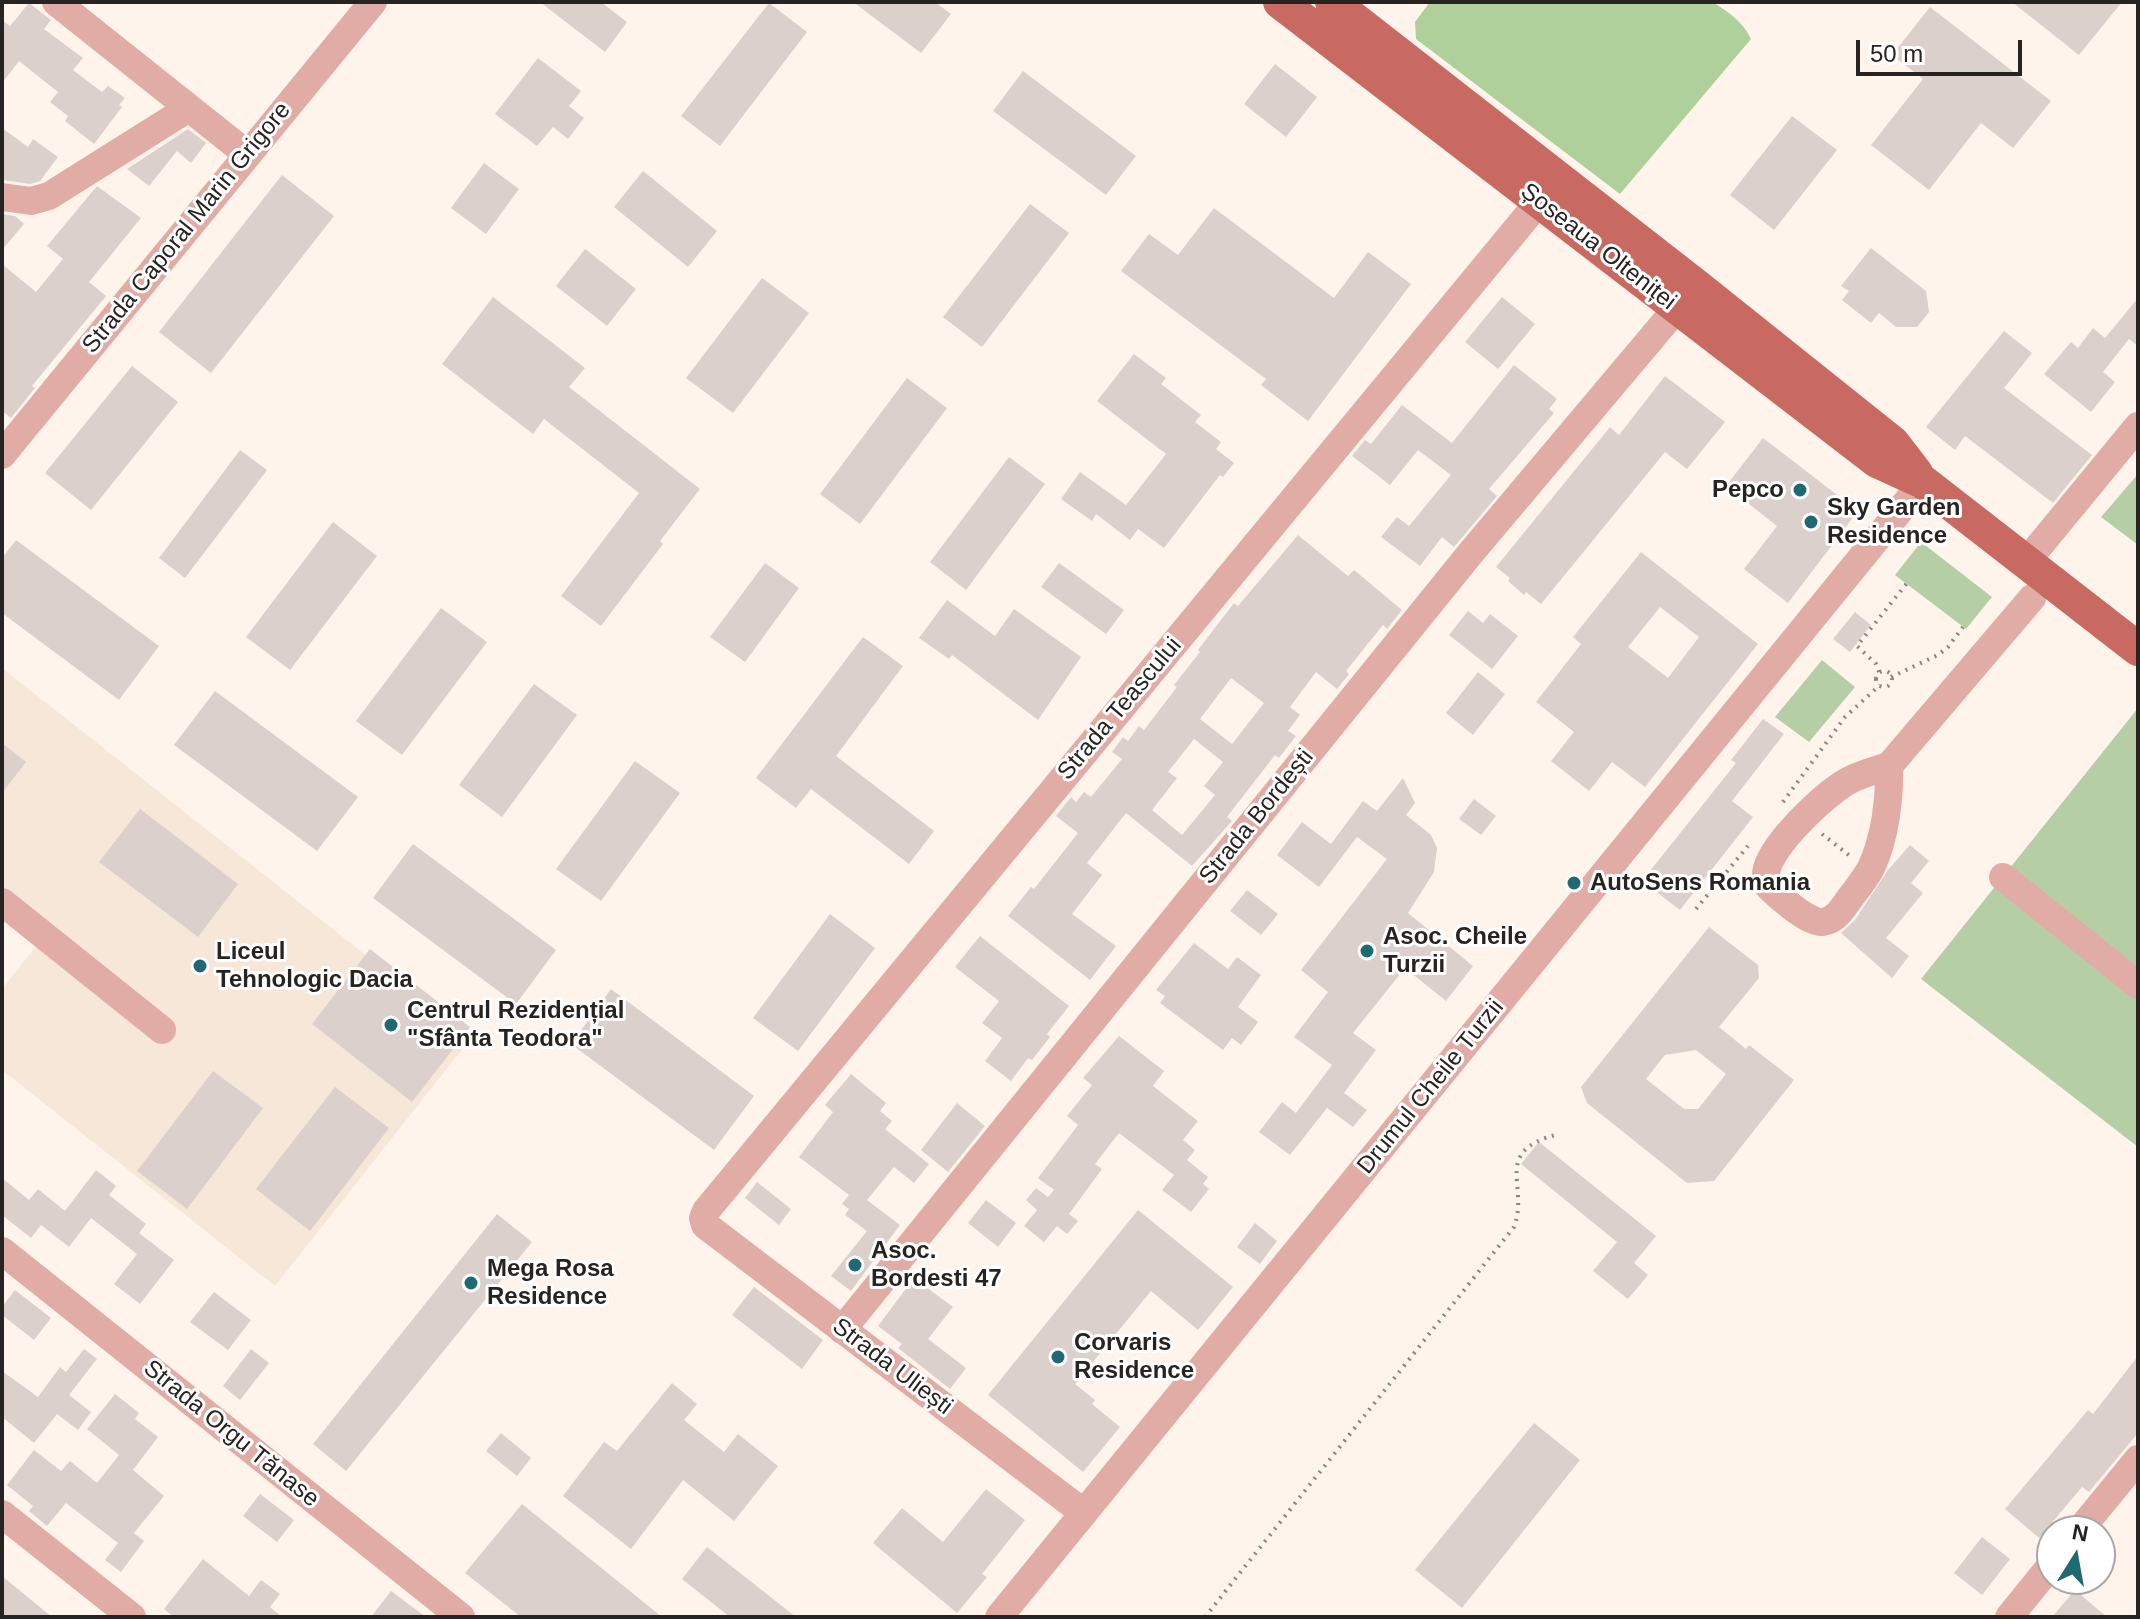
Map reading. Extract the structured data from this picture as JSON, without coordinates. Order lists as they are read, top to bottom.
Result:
{
  "streets": {
    "main road": ["Șoseaua Olteniței"],
    "street": [
      "Strada Caporal Marin Grigore",
      "Strada Teascului",
      "Strada Bordești",
      "Drumul Cheile Turzii",
      "Strada Uliești",
      "Strada Orgu Tănase"
    ]
  },
  "crossings": [
    ["Șoseaua Olteniței", "Strada Teascului"],
    ["Șoseaua Olteniței", "Strada Bordești"],
    ["Șoseaua Olteniței", "Drumul Cheile Turzii"],
    ["Strada Teascului", "Strada Uliești"],
    ["Strada Bordești", "Strada Uliești"],
    ["Drumul Cheile Turzii", "Strada Uliești"]
  ],
  "places": [
    "Pepco",
    "Sky Garden Residence",
    "AutoSens Romania",
    "Asoc. Cheile Turzii",
    "Liceul Tehnologic Dacia",
    "Centrul Rezidențial \"Sfânta Teodora\"",
    "Asoc. Bordesti 47",
    "Mega Rosa Residence",
    "Corvaris Residence"
  ],
  "scale_bar": "50 m",
  "north": "top"
}
